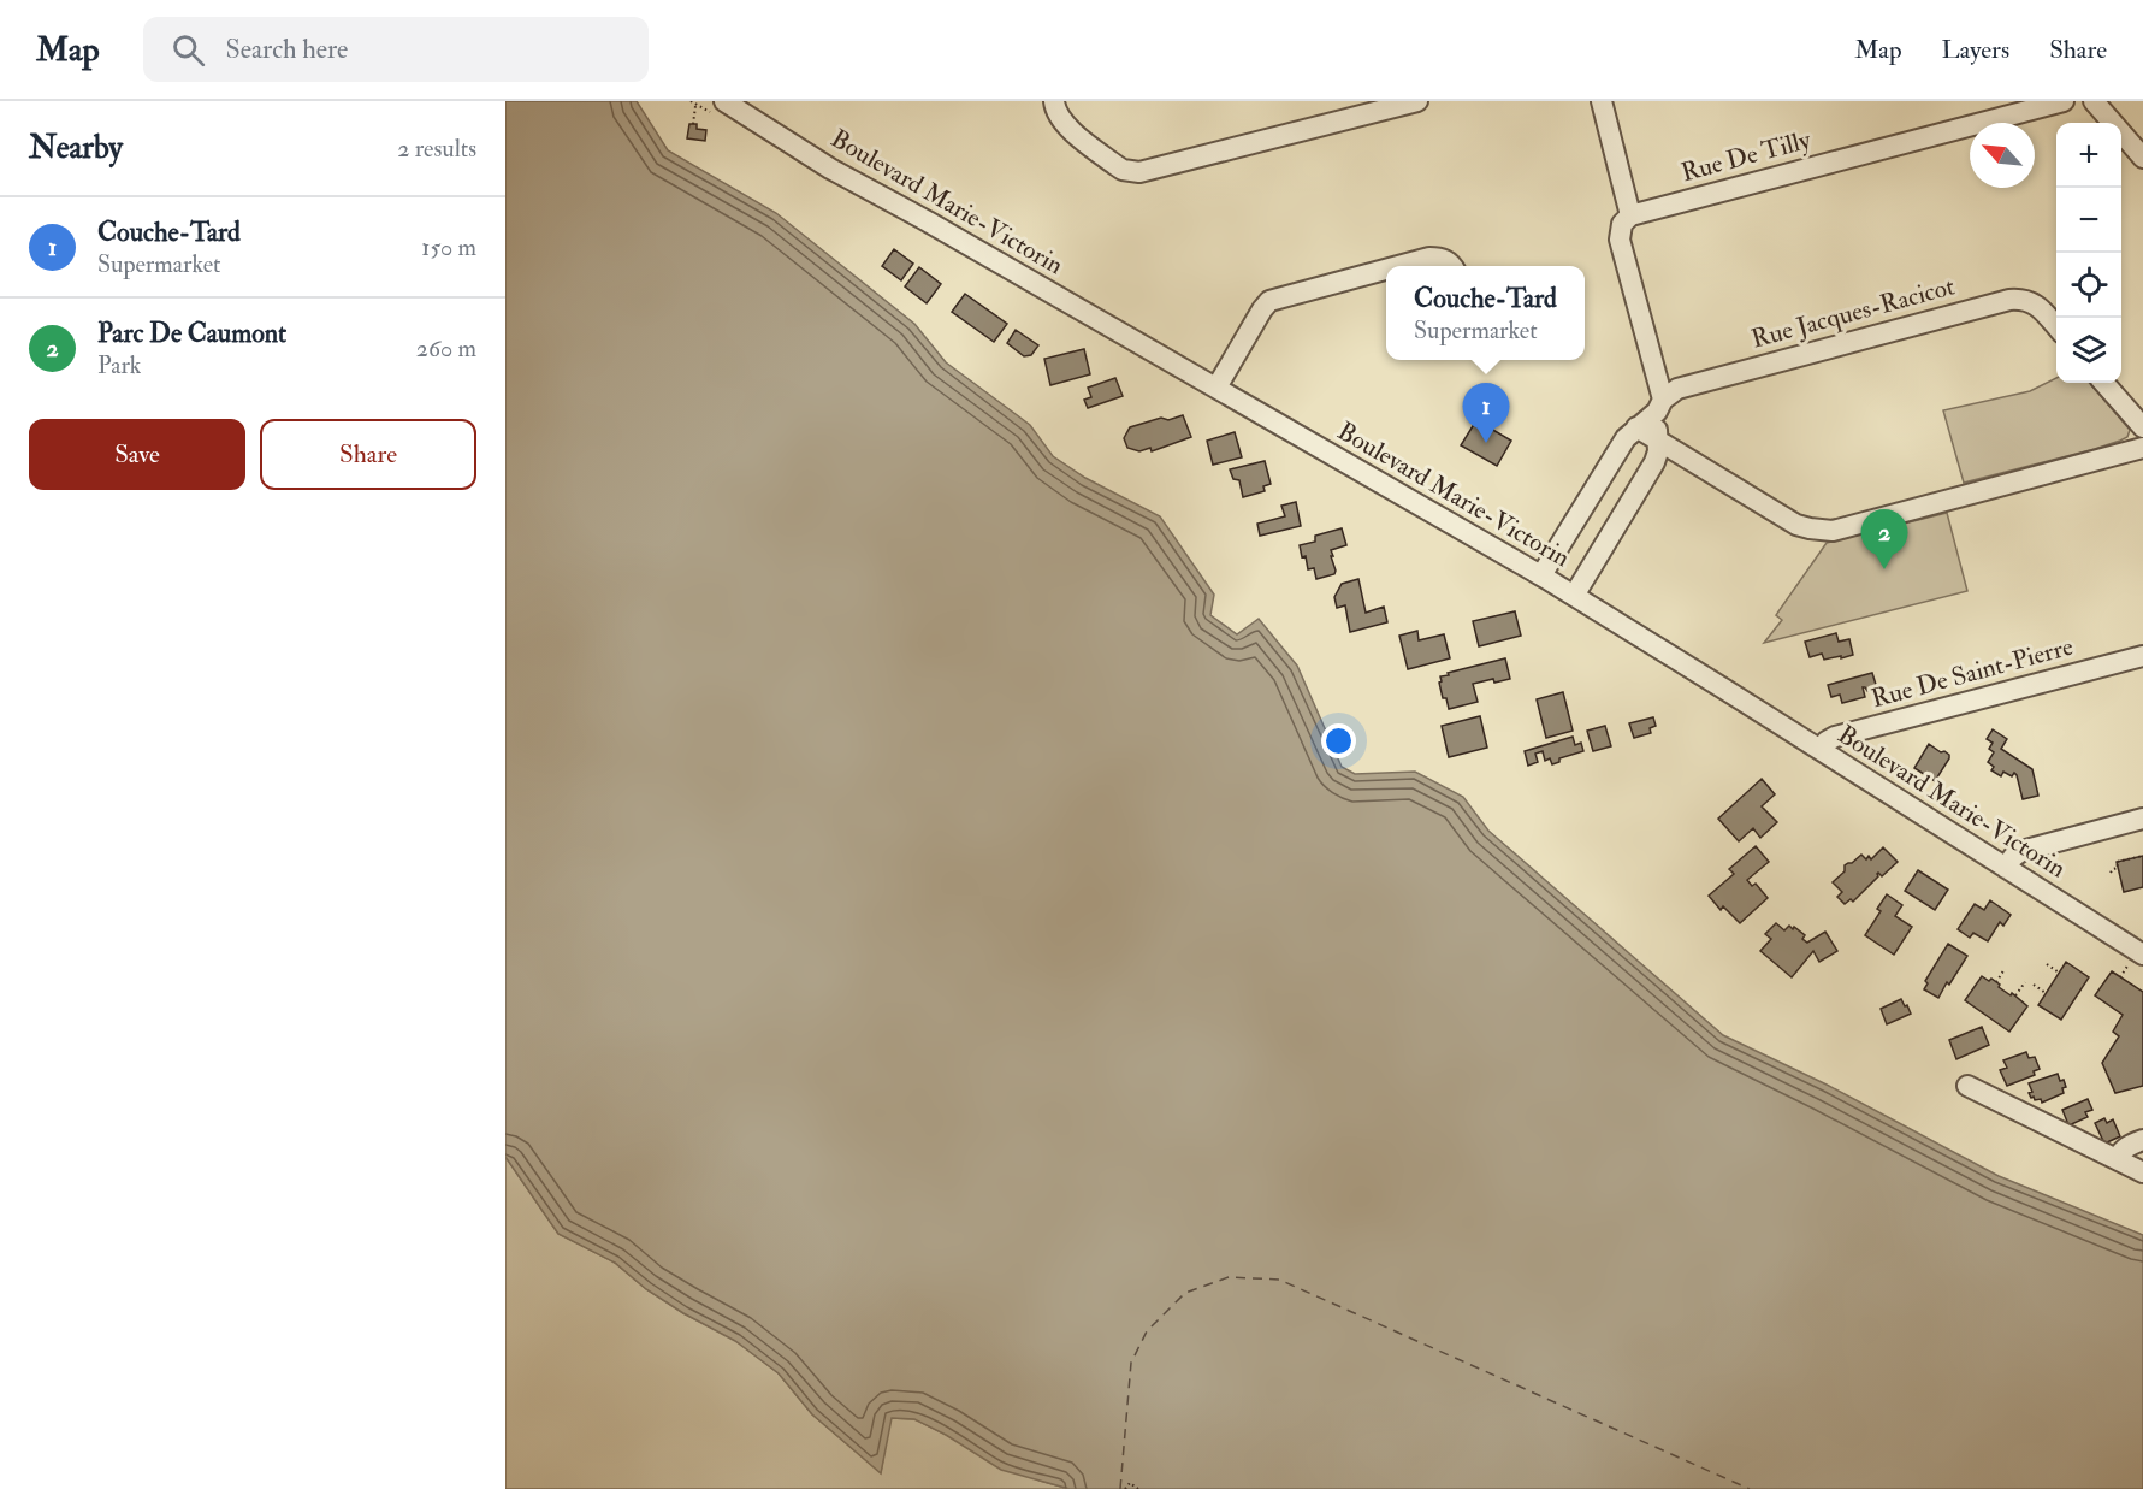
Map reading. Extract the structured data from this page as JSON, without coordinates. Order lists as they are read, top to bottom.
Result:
{
  "streets": {
    "street": [
      "Rue De Tilly",
      "Boulevard Marie-Victorin",
      "Rue Jacques-Racicot",
      "Rue De Saint-Pierre"
    ]
  },
  "crossings": [
    ["Boulevard Marie-Victorin", "Rue Jacques-Racicot"],
    ["Boulevard Marie-Victorin", "Rue De Saint-Pierre"]
  ],
  "north": "top left",
  "page": {
    "header": "Map",
    "search": "Search here",
    "nav": ["Map", "Layers", "Share"],
    "heading": ["Nearby", "2 results"],
    "map_buttons": ["+", "−"],
    "list": [
      {
        "mark": "1",
        "name": "Couche-Tard",
        "note": "Supermarket",
        "value": "150 m"
      },
      {
        "mark": "2",
        "name": "Parc De Caumont",
        "note": "Park",
        "value": "260 m"
      }
    ],
    "popup": ["Couche-Tard", "Supermarket"],
    "pins": ["1", "2"],
    "buttons": ["Save", "Share"]
  }
}
